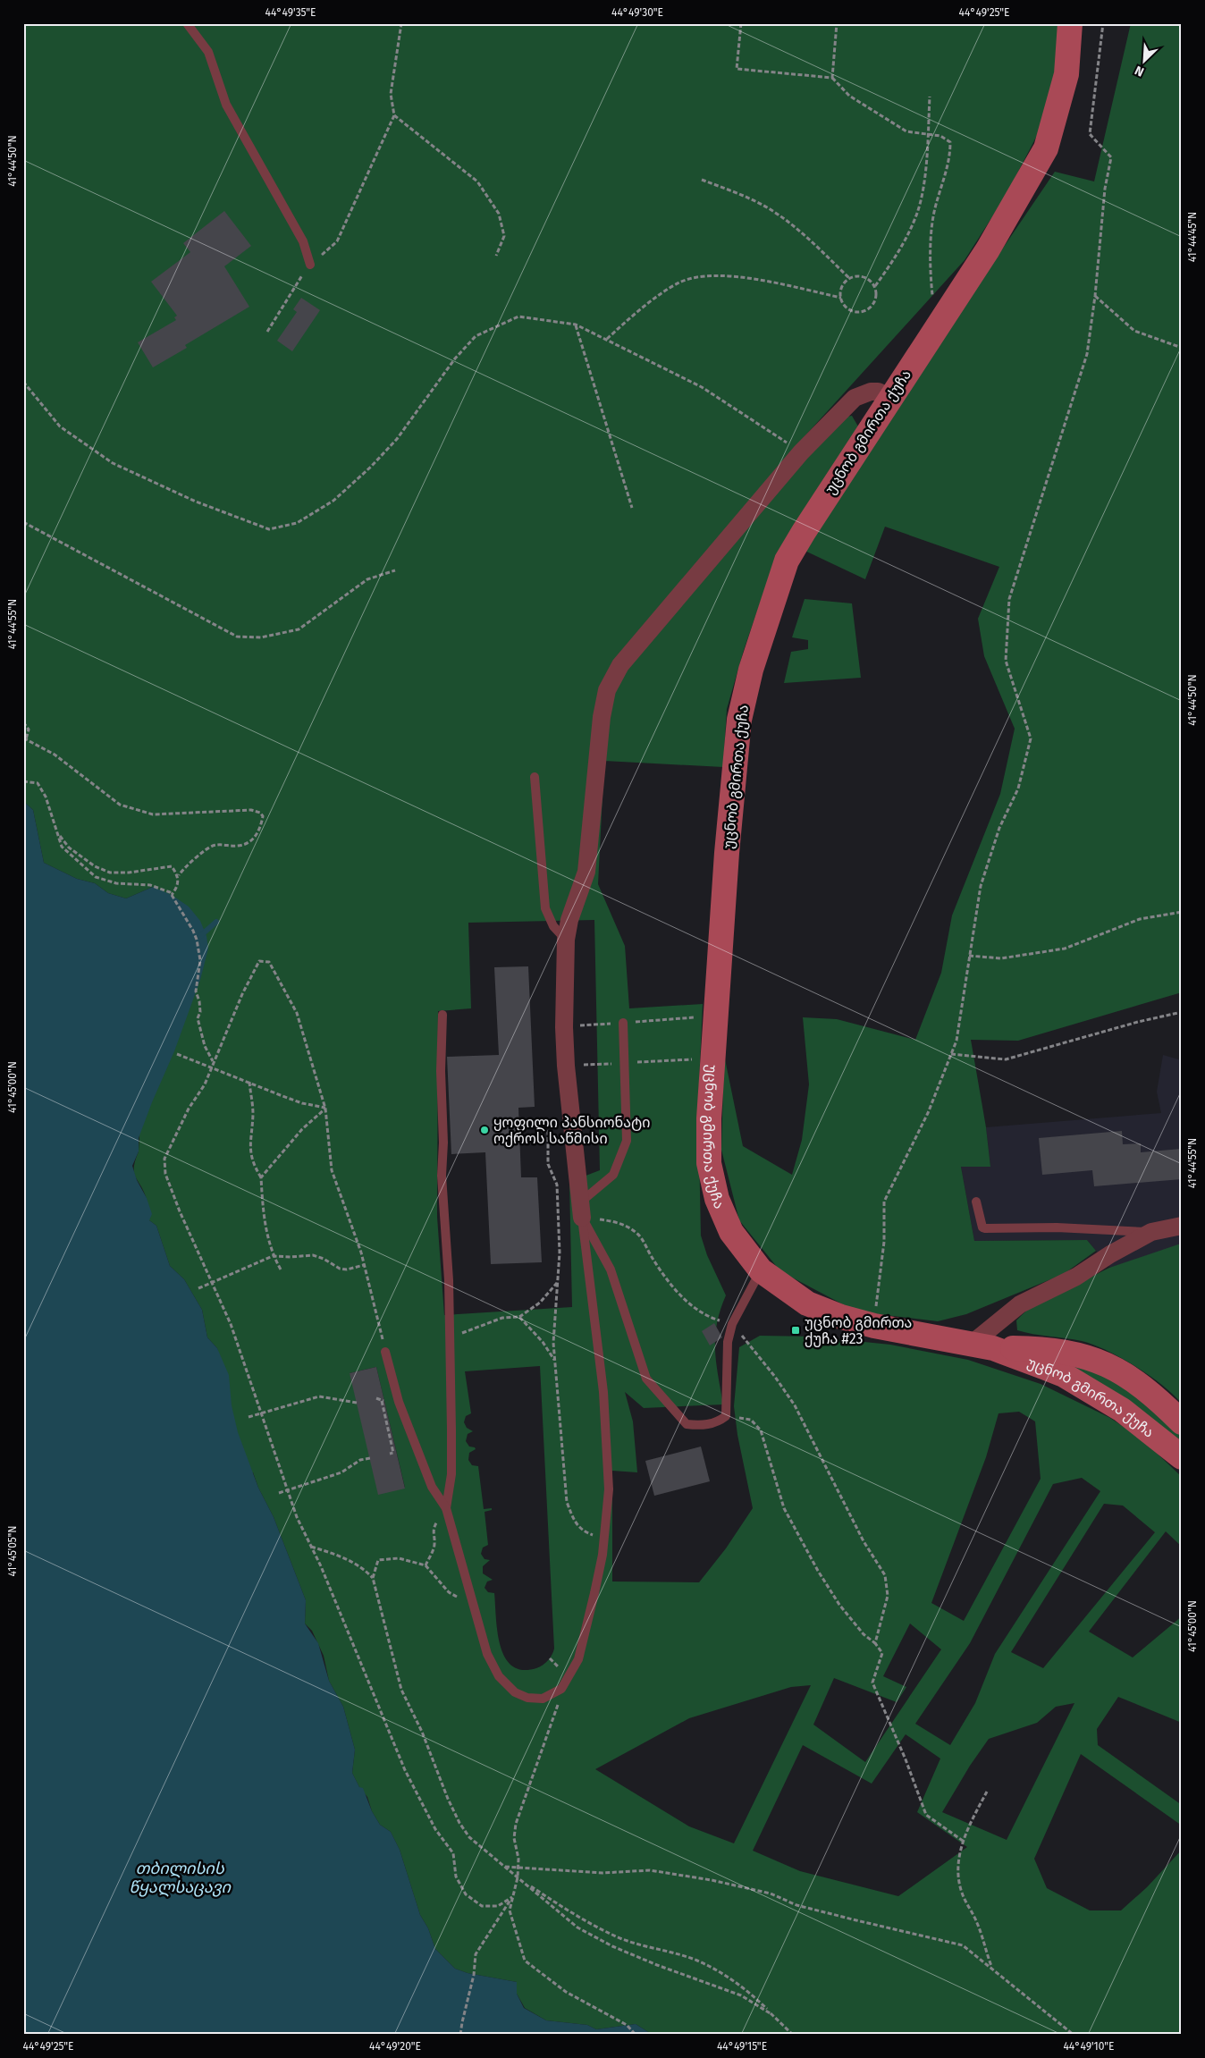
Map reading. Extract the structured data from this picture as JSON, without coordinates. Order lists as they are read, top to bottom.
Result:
{
  "streets": {
    "main road": ["უცნობ გმირთა ქუჩა"]
  },
  "water": ["თბილისის წყალსაცავი"],
  "places": {
    "other": ["ყოფილი პანსიონატი ოქროს საწმისი"],
    "transit": ["უცნობ გმირთა ქუჩა #23"]
  },
  "north": "bottom left",
  "coordinates": [
    "44°49'35\"E",
    "44°49'30\"E",
    "44°49'25\"E",
    "41°44'50\"N",
    "41°44'45\"N",
    "41°44'55\"N",
    "41°45'00\"N",
    "41°45'05\"N",
    "44°49'20\"E",
    "44°49'15\"E",
    "44°49'10\"E"
  ]
}
